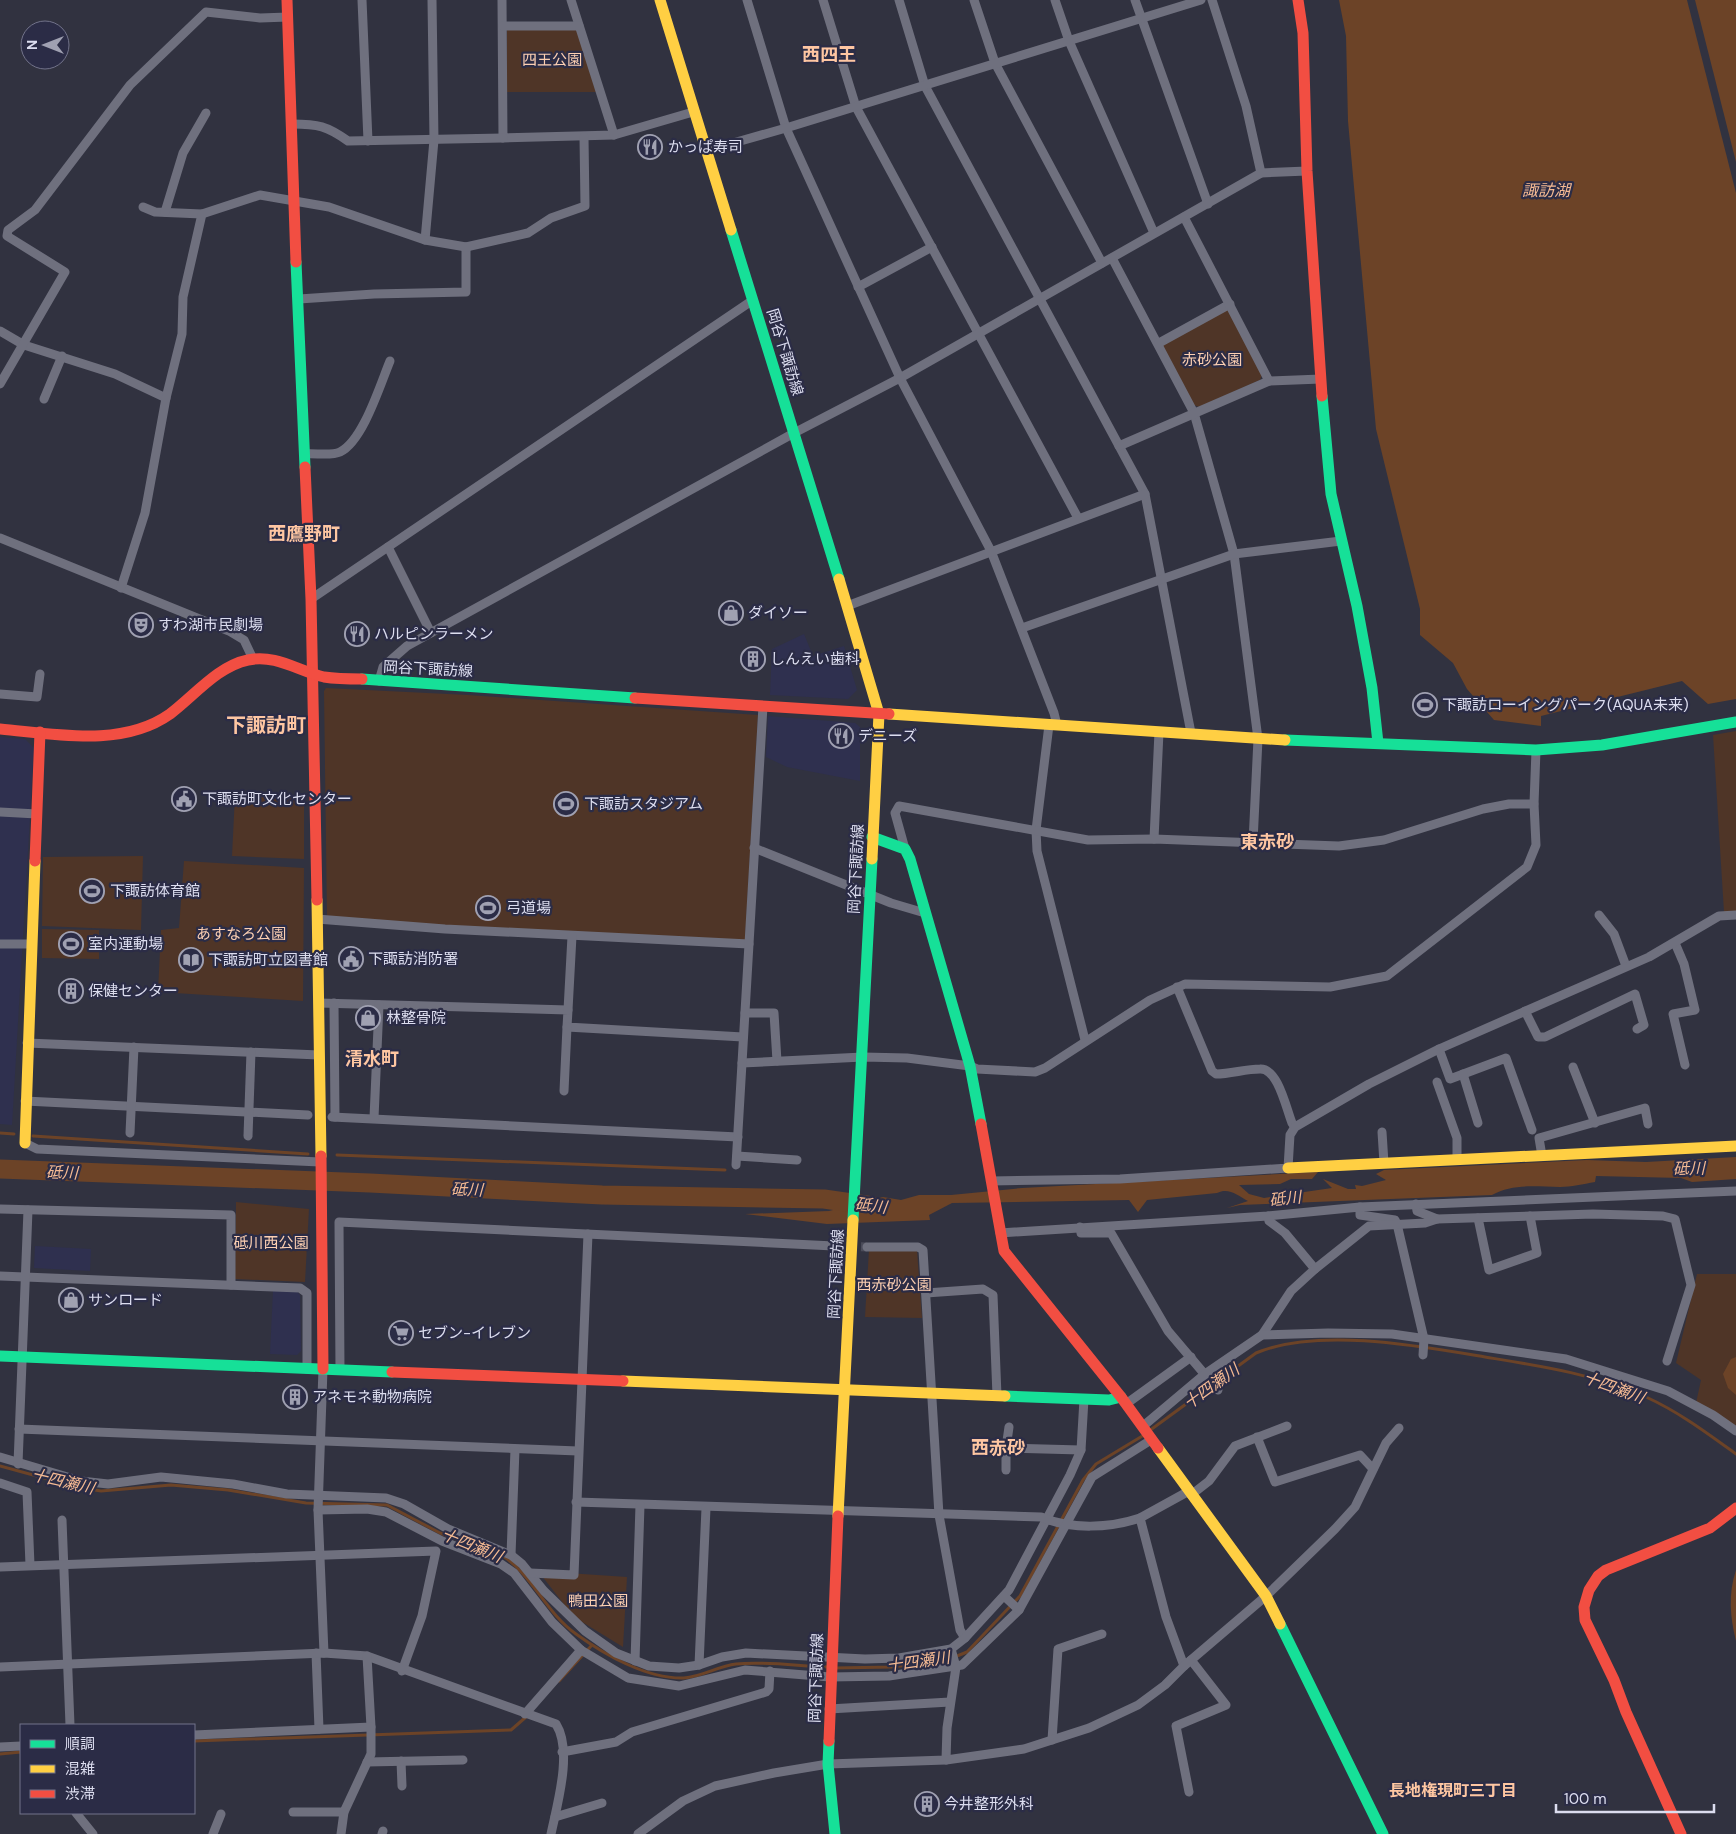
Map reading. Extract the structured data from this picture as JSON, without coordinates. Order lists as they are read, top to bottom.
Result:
{
  "streets": {
    "street": ["岡谷下諏訪線"]
  },
  "districts": [
    "西四王",
    "西鷹野町",
    "下諏訪町",
    "東赤砂",
    "清水町",
    "西赤砂",
    "長地権現町三丁目"
  ],
  "water": ["諏訪湖", "砥川", "十四瀬川"],
  "parks": [
    "四王公園",
    "赤砂公園",
    "あすなろ公園",
    "砥川西公園",
    "西赤砂公園",
    "鴨田公園"
  ],
  "places": {
    "restaurant": ["かっぱ寿司", "ハルピンラーメン", "デニーズ"],
    "shop": ["ダイソー", "林整骨院", "サンロード"],
    "theatre": ["すわ湖市民劇場"],
    "building": [
      "しんえい歯科",
      "保健センター",
      "アネモネ動物病院",
      "今井整形外科"
    ],
    "sports": [
      "下諏訪ローイングパーク(AQUA未来)",
      "下諏訪スタジアム",
      "下諏訪体育館",
      "弓道場",
      "室内運動場"
    ],
    "public building": ["下諏訪町文化センター", "下諏訪消防署"],
    "library": ["下諏訪町立図書館"],
    "supermarket": ["セブン-イレブン"]
  },
  "legend": ["順調", "混雑", "渋滞"],
  "scale_bar": "100 m",
  "north": "left"
}
